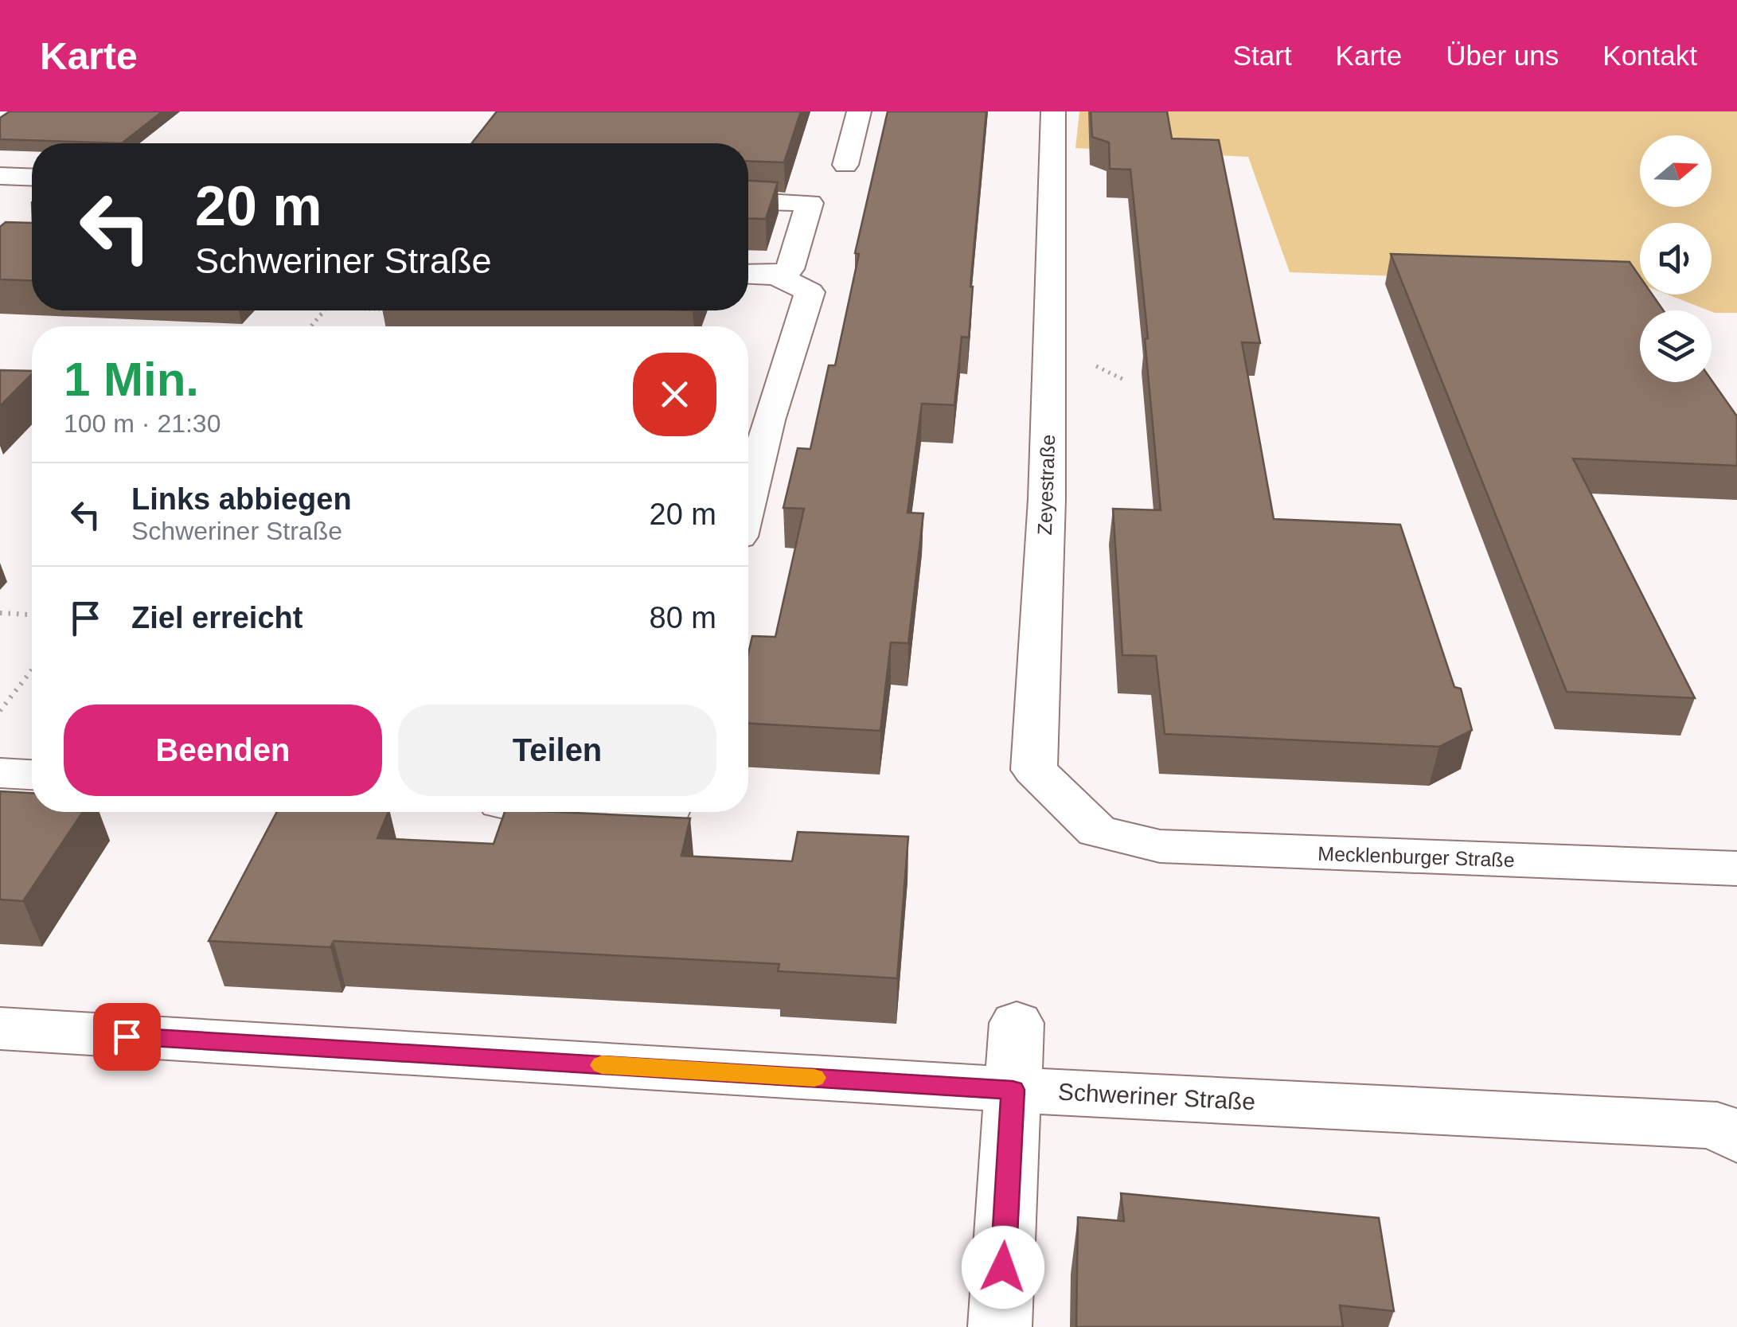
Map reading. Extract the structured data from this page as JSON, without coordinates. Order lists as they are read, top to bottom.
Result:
{
  "streets": {
    "street": ["Zeyestraße", "Mecklenburger Straße", "Schweriner Straße"]
  },
  "crossings": [
    ["Zeyestraße", "Mecklenburger Straße"]
  ],
  "north": "right",
  "page": {
    "header": "Karte",
    "nav": [
      "Start",
      "Karte",
      "Über uns",
      "Kontakt"
    ],
    "turn": ["20 m", "Schweriner Straße"],
    "heading": ["1 Min.", "100 m · 21:30"],
    "list": [
      {
        "name": "Links abbiegen",
        "note": "Schweriner Straße",
        "value": "20 m"
      },
      {
        "name": "Ziel erreicht",
        "value": "80 m"
      }
    ],
    "buttons": ["Beenden", "Teilen"]
  }
}
